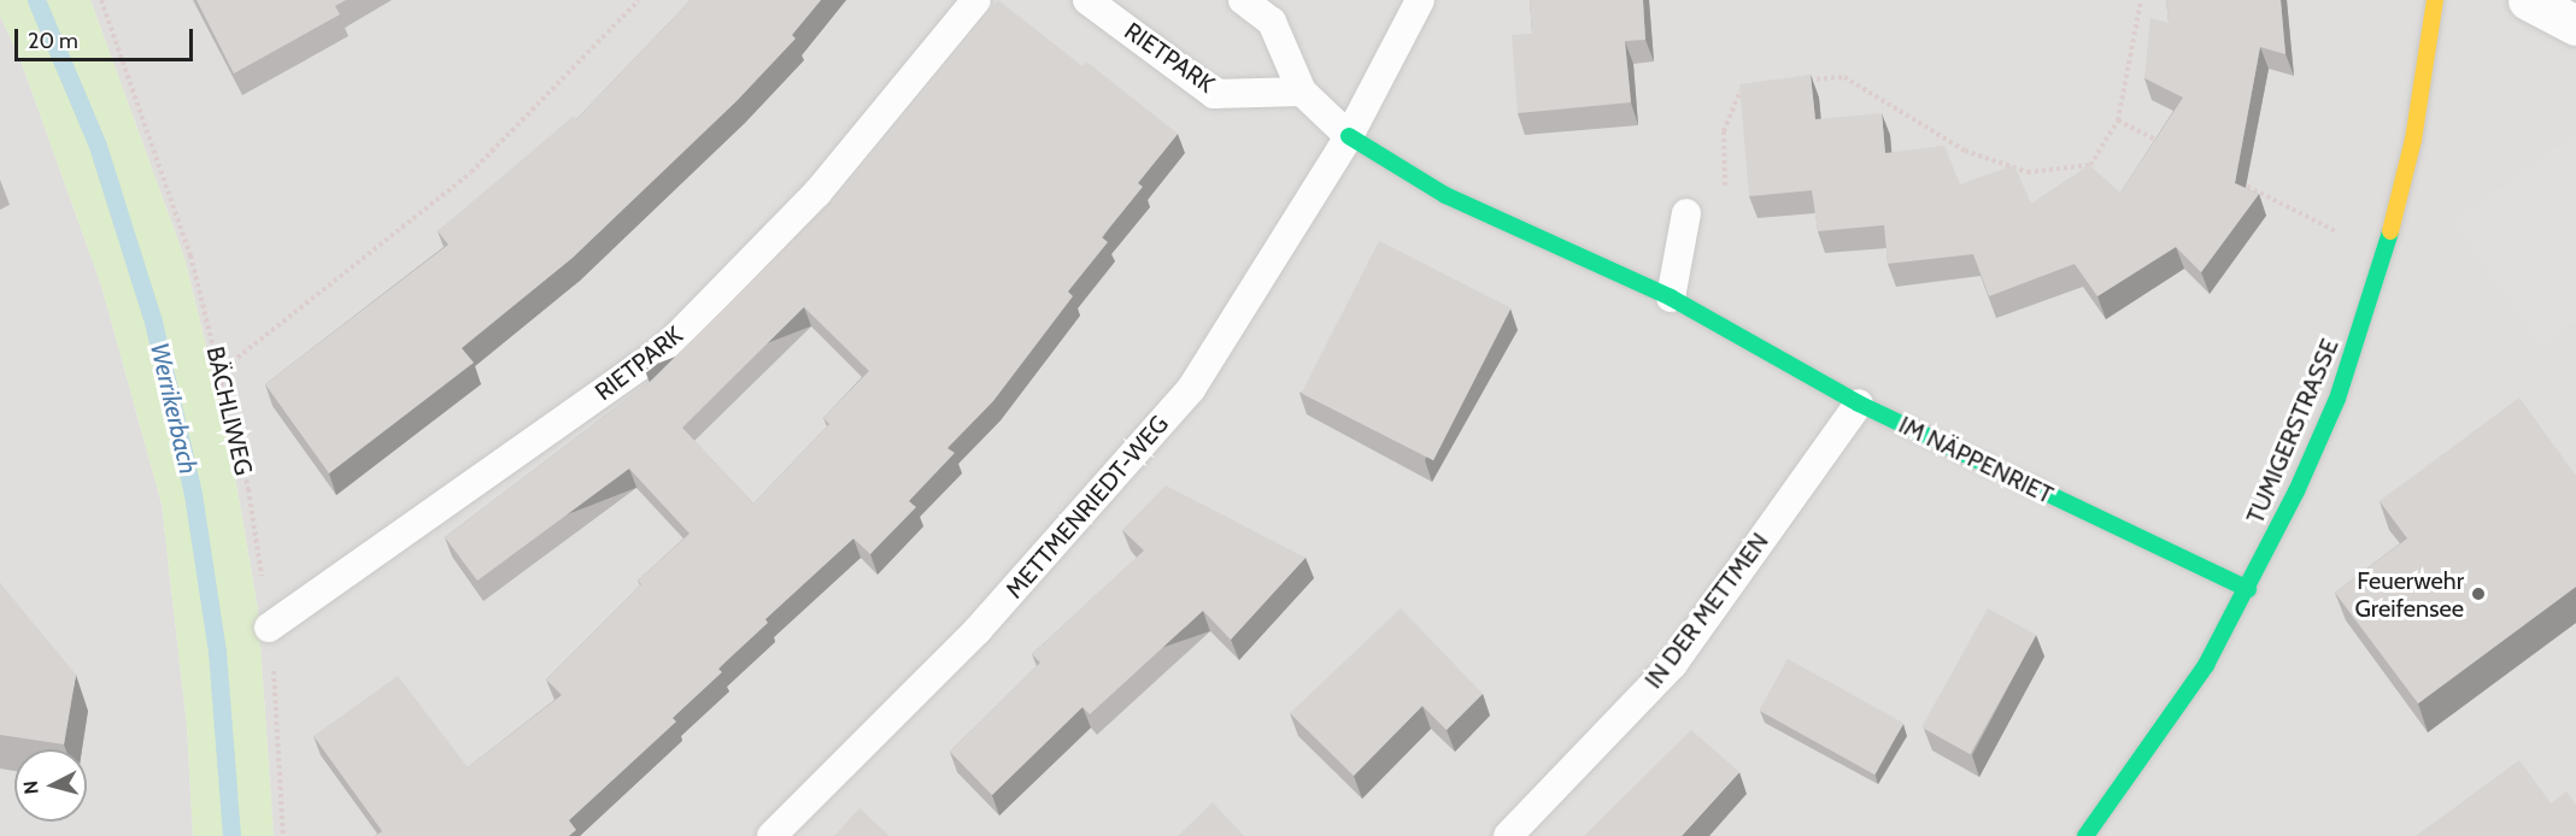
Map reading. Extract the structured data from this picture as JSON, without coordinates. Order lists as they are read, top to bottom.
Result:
{
  "streets": {
    "street": ["TUMIGERSTRASSE", "IM NÄPPENRIET"],
    "lane": ["RIETPARK", "METTMENRIEDT-WEG", "IN DER METTMEN"],
    "path": ["BÄCHLIWEG"]
  },
  "crossings": [
    ["RIETPARK", "BÄCHLIWEG"],
    ["TUMIGERSTRASSE", "IM NÄPPENRIET"],
    ["IM NÄPPENRIET", "METTMENRIEDT-WEG"],
    ["IM NÄPPENRIET", "IN DER METTMEN"]
  ],
  "water": ["Werrikerbach"],
  "places": ["Feuerwehr Greifensee"],
  "scale_bar": "20 m",
  "north": "left"
}
